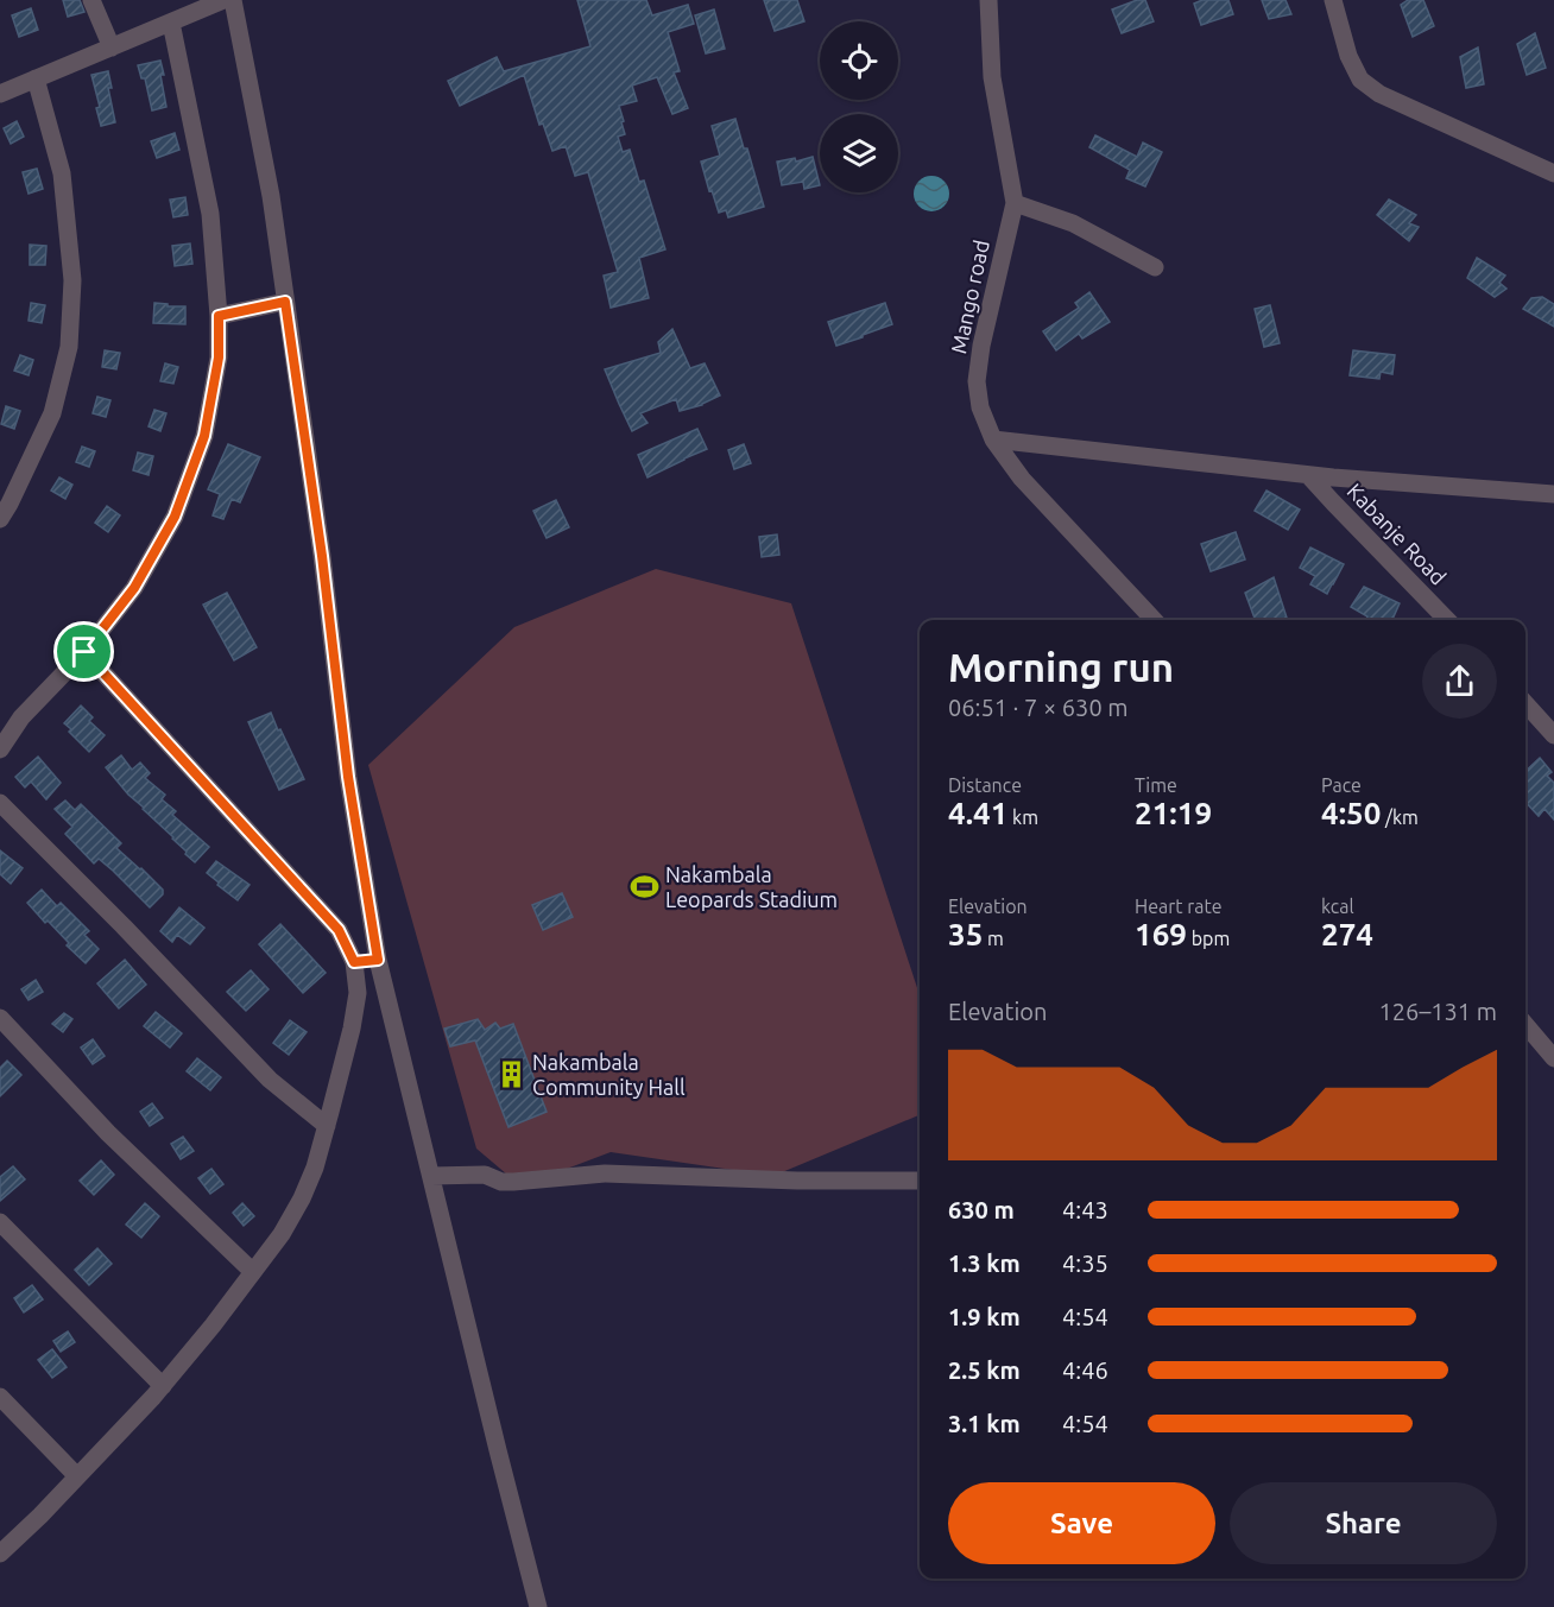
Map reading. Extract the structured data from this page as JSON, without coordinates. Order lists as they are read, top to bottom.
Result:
{
  "streets": {
    "street": ["Mango road", "Kabanje Road"]
  },
  "places": {
    "sports": ["Nakambala Leopards Stadium"],
    "building": ["Nakambala Community Hall"]
  },
  "page": {
    "heading": ["Morning run", "06:51 · 7 × 630 m"],
    "stats": [
      ["Distance", "4.41 km"],
      ["Time", "21:19"],
      ["Pace", "4:50 /km"],
      ["Elevation", "35 m"],
      ["Heart rate", "169 bpm"],
      ["kcal", "274"]
    ],
    "chart": ["Elevation", "126–131 m"],
    "list": [
      {
        "name": "630 m",
        "note": "4:43"
      },
      {
        "name": "1.3 km",
        "note": "4:35"
      },
      {
        "name": "1.9 km",
        "note": "4:54"
      },
      {
        "name": "2.5 km",
        "note": "4:46"
      },
      {
        "name": "3.1 km",
        "note": "4:54"
      }
    ],
    "buttons": ["Save", "Share"]
  }
}
